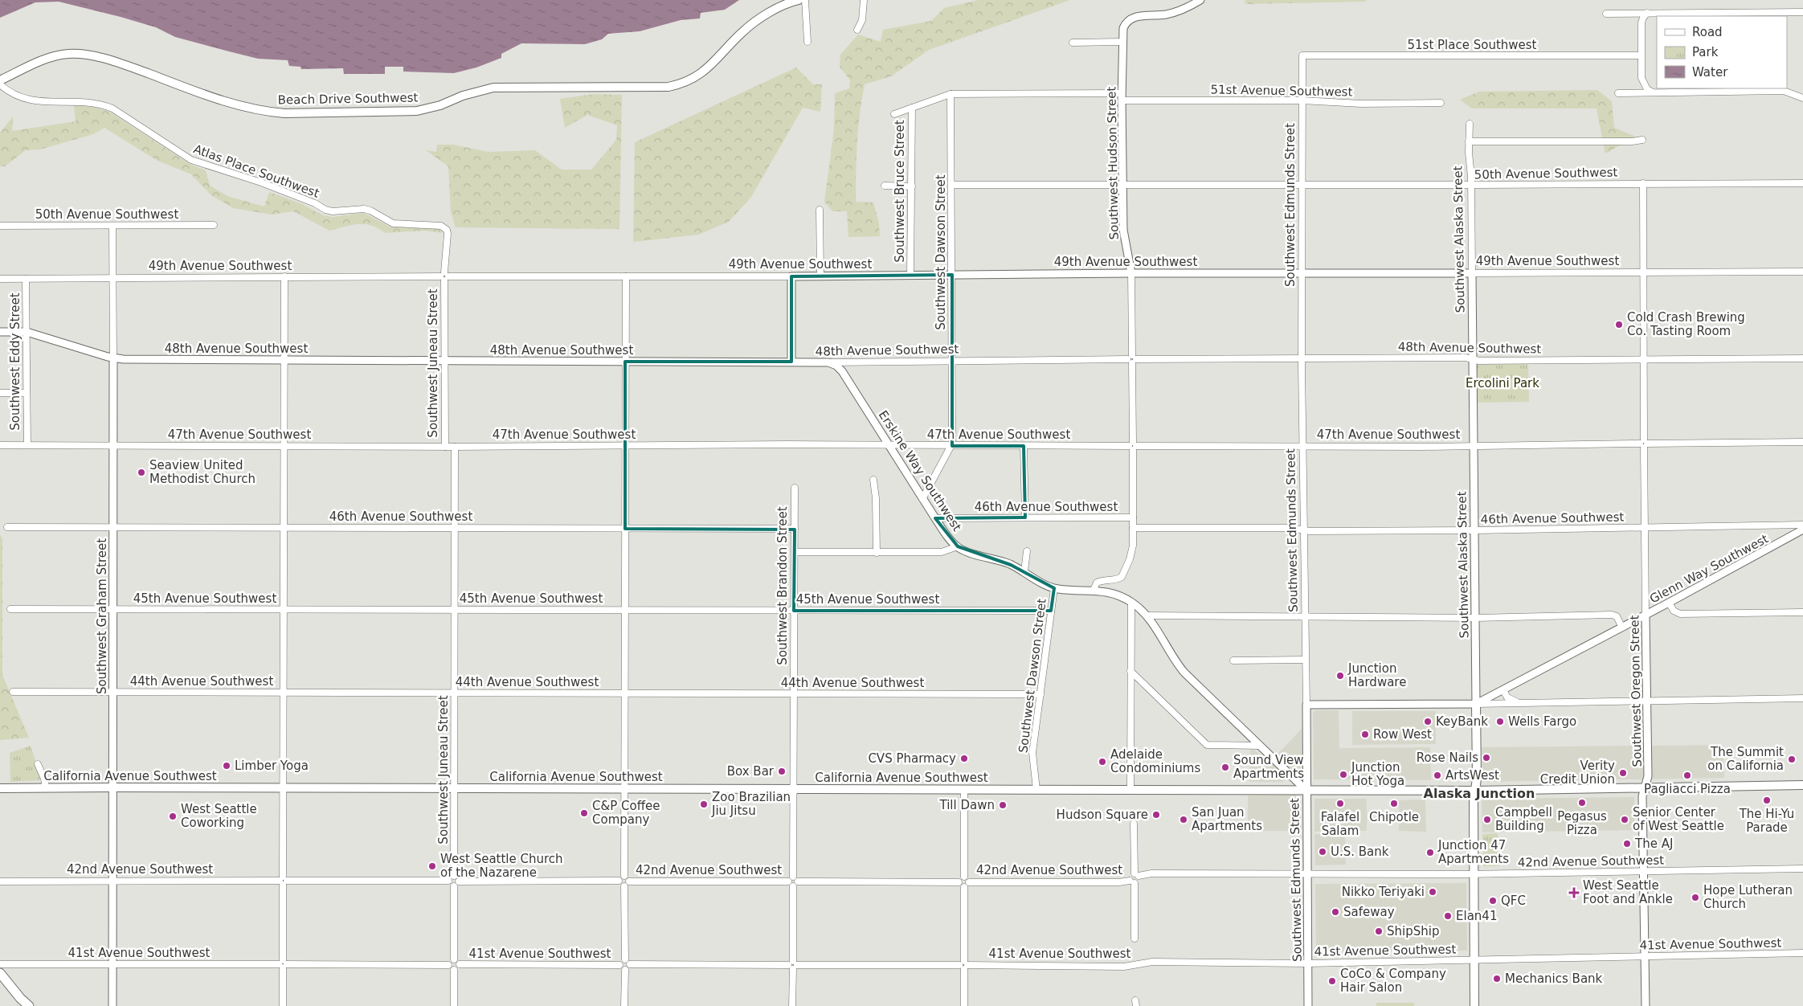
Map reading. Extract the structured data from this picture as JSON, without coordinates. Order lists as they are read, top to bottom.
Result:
{
  "streets": {
    "main road": ["Beach Drive Southwest", "Southwest Alaska Street", "California Avenue Southwest"],
    "street": [
      "51st Place Southwest",
      "51st Avenue Southwest",
      "Southwest Hudson Street",
      "Atlas Place Southwest",
      "50th Avenue Southwest",
      "Southwest Bruce Street",
      "Southwest Edmunds Street",
      "Southwest Dawson Street",
      "49th Avenue Southwest",
      "48th Avenue Southwest",
      "Southwest Eddy Street",
      "Southwest Juneau Street",
      "47th Avenue Southwest",
      "Erskine Way Southwest",
      "46th Avenue Southwest",
      "Glenn Way Southwest",
      "Southwest Brandon Street",
      "45th Avenue Southwest",
      "Southwest Graham Street",
      "44th Avenue Southwest",
      "Southwest Oregon Street",
      "42nd Avenue Southwest",
      "41st Avenue Southwest"
    ]
  },
  "crossings": [
    ["51st Place Southwest", "Southwest Edmunds Street"],
    ["51st Avenue Southwest", "Southwest Hudson Street"],
    ["51st Avenue Southwest", "Southwest Bruce Street"],
    ["51st Avenue Southwest", "Southwest Edmunds Street"],
    ["51st Avenue Southwest", "Southwest Dawson Street"],
    ["Southwest Hudson Street", "50th Avenue Southwest"],
    ["Southwest Hudson Street", "49th Avenue Southwest"],
    ["Southwest Hudson Street", "48th Avenue Southwest"],
    ["Southwest Hudson Street", "47th Avenue Southwest"],
    ["Southwest Hudson Street", "Erskine Way Southwest"],
    ["Southwest Hudson Street", "46th Avenue Southwest"],
    ["Atlas Place Southwest", "Southwest Juneau Street"],
    ["50th Avenue Southwest", "Southwest Edmunds Street"],
    ["50th Avenue Southwest", "Southwest Alaska Street"],
    ["50th Avenue Southwest", "Southwest Dawson Street"],
    ["50th Avenue Southwest", "Southwest Graham Street"],
    ["50th Avenue Southwest", "Southwest Oregon Street"],
    ["Southwest Bruce Street", "49th Avenue Southwest"],
    ["Southwest Edmunds Street", "49th Avenue Southwest"],
    ["Southwest Edmunds Street", "48th Avenue Southwest"],
    ["Southwest Edmunds Street", "47th Avenue Southwest"],
    ["Southwest Edmunds Street", "Erskine Way Southwest"],
    ["Southwest Edmunds Street", "46th Avenue Southwest"],
    ["Southwest Edmunds Street", "California Avenue Southwest"],
    ["Southwest Edmunds Street", "42nd Avenue Southwest"],
    ["Southwest Edmunds Street", "41st Avenue Southwest"],
    ["Southwest Alaska Street", "49th Avenue Southwest"],
    ["Southwest Alaska Street", "48th Avenue Southwest"],
    ["Southwest Alaska Street", "47th Avenue Southwest"],
    ["Southwest Alaska Street", "46th Avenue Southwest"],
    ["Southwest Alaska Street", "Glenn Way Southwest"],
    ["Southwest Alaska Street", "California Avenue Southwest"],
    ["Southwest Alaska Street", "42nd Avenue Southwest"],
    ["Southwest Alaska Street", "41st Avenue Southwest"],
    ["Southwest Dawson Street", "49th Avenue Southwest"],
    ["Southwest Dawson Street", "48th Avenue Southwest"],
    ["Southwest Dawson Street", "47th Avenue Southwest"],
    ["Southwest Dawson Street", "Erskine Way Southwest"],
    ["Southwest Dawson Street", "45th Avenue Southwest"],
    ["Southwest Dawson Street", "44th Avenue Southwest"],
    ["Southwest Dawson Street", "California Avenue Southwest"],
    ["49th Avenue Southwest", "Southwest Eddy Street"],
    ["49th Avenue Southwest", "Southwest Juneau Street"],
    ["49th Avenue Southwest", "Southwest Graham Street"],
    ["49th Avenue Southwest", "Southwest Oregon Street"],
    ["48th Avenue Southwest", "Southwest Eddy Street"],
    ["48th Avenue Southwest", "Southwest Juneau Street"],
    ["48th Avenue Southwest", "Erskine Way Southwest"],
    ["48th Avenue Southwest", "Southwest Graham Street"],
    ["48th Avenue Southwest", "Southwest Oregon Street"],
    ["Southwest Eddy Street", "47th Avenue Southwest"],
    ["Southwest Juneau Street", "47th Avenue Southwest"],
    ["Southwest Juneau Street", "46th Avenue Southwest"],
    ["Southwest Juneau Street", "45th Avenue Southwest"],
    ["Southwest Juneau Street", "44th Avenue Southwest"],
    ["Southwest Juneau Street", "California Avenue Southwest"],
    ["Southwest Juneau Street", "42nd Avenue Southwest"],
    ["47th Avenue Southwest", "Erskine Way Southwest"],
    ["47th Avenue Southwest", "Southwest Graham Street"],
    ["47th Avenue Southwest", "Southwest Oregon Street"],
    ["Erskine Way Southwest", "46th Avenue Southwest"],
    ["Erskine Way Southwest", "California Avenue Southwest"],
    ["46th Avenue Southwest", "Southwest Brandon Street"],
    ["46th Avenue Southwest", "Southwest Graham Street"],
    ["46th Avenue Southwest", "Southwest Oregon Street"],
    ["Glenn Way Southwest", "Southwest Oregon Street"],
    ["Southwest Brandon Street", "45th Avenue Southwest"],
    ["Southwest Brandon Street", "44th Avenue Southwest"],
    ["Southwest Brandon Street", "California Avenue Southwest"],
    ["Southwest Brandon Street", "42nd Avenue Southwest"],
    ["Southwest Brandon Street", "41st Avenue Southwest"],
    ["45th Avenue Southwest", "Southwest Graham Street"],
    ["Southwest Graham Street", "44th Avenue Southwest"],
    ["Southwest Graham Street", "California Avenue Southwest"],
    ["Southwest Graham Street", "42nd Avenue Southwest"],
    ["Southwest Graham Street", "41st Avenue Southwest"],
    ["Southwest Oregon Street", "California Avenue Southwest"],
    ["Southwest Oregon Street", "42nd Avenue Southwest"],
    ["Southwest Oregon Street", "41st Avenue Southwest"]
  ],
  "districts": ["Alaska Junction"],
  "parks": ["Ercolini Park"],
  "places": {
    "other": [
      "Cold Crash Brewing Co. Tasting Room",
      "Seaview United Methodist Church",
      "Junction Hardware",
      "KeyBank",
      "Wells Fargo",
      "Row West",
      "Rose Nails",
      "CVS Pharmacy",
      "The Summit on California",
      "Adelaide Condominiums",
      "Limber Yoga",
      "Sound View Apartments",
      "Box Bar",
      "Verity Credit Union",
      "Junction Hot Yoga",
      "ArtsWest",
      "Pagliacci Pizza",
      "The Hi-Yu Parade",
      "Pegasus Pizza",
      "Falafel Salam",
      "Chipotle",
      "Zoo Brazilian Jiu Jitsu",
      "Till Dawn",
      "C&P Coffee Company",
      "Hudson Square",
      "West Seattle Coworking",
      "San Juan Apartments",
      "Campbell Building",
      "Senior Center of West Seattle",
      "The AJ",
      "U.S. Bank",
      "Junction 47 Apartments",
      "West Seattle Church of the Nazarene",
      "Nikko Teriyaki",
      "Hope Lutheran Church",
      "QFC",
      "Safeway",
      "Elan41",
      "ShipShip",
      "Mechanics Bank",
      "CoCo & Company Hair Salon"
    ],
    "health": ["West Seattle Foot and Ankle"]
  },
  "legend": ["Road", "Park", "Water"]
}
